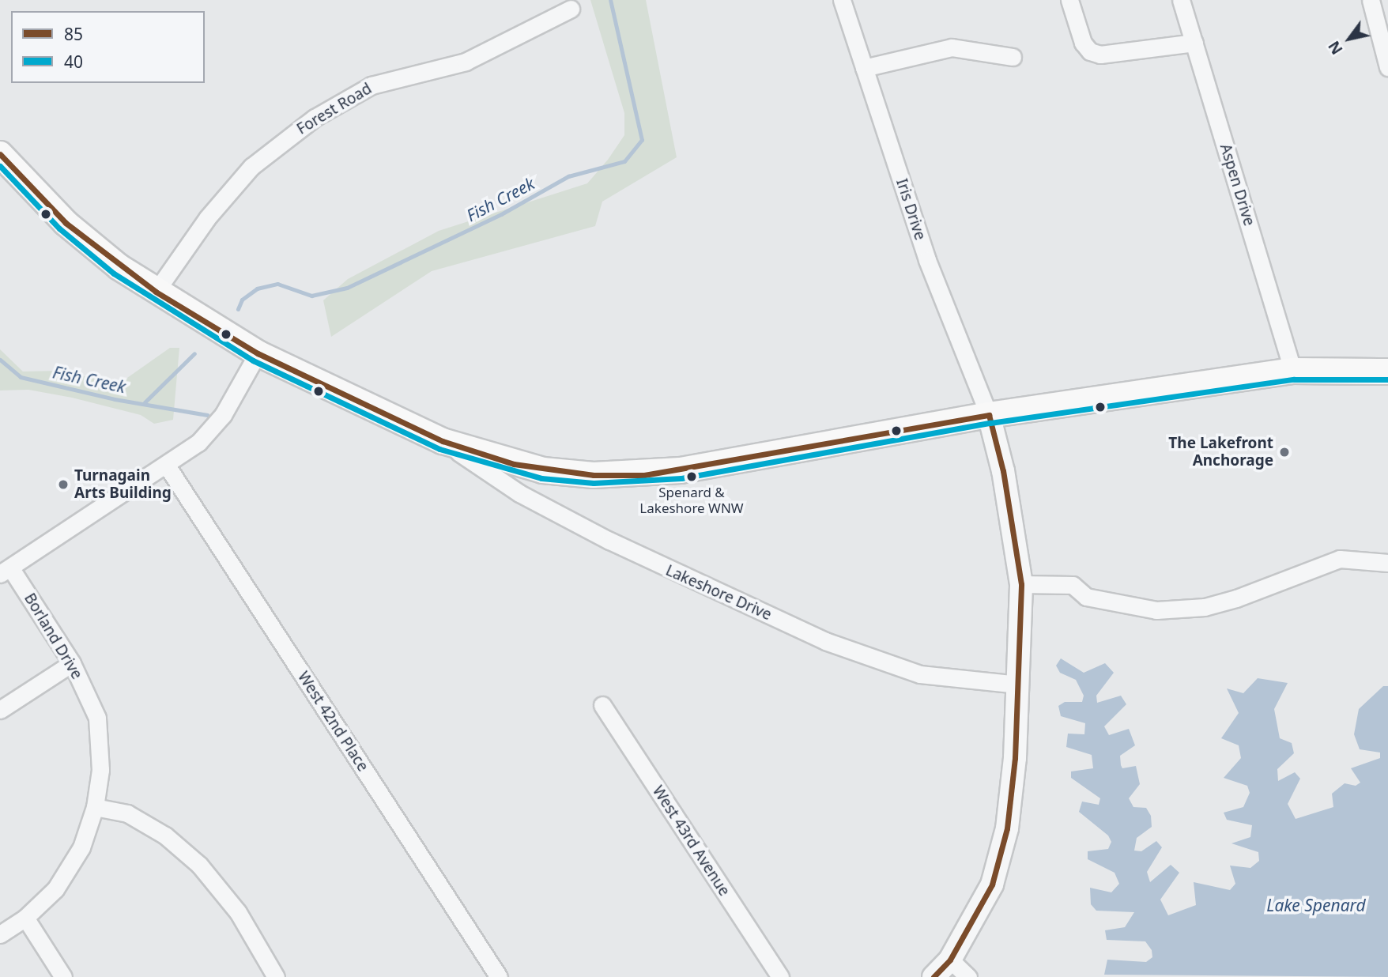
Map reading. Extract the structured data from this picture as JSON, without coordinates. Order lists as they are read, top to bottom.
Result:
{
  "streets": {
    "street": [
      "Forest Road",
      "Aspen Drive",
      "Iris Drive",
      "Lakeshore Drive",
      "Borland Drive",
      "West 42nd Place",
      "West 43rd Avenue"
    ]
  },
  "water": ["Fish Creek", "Lake Spenard"],
  "places": ["The Lakefront Anchorage", "Spenard & Lakeshore WNW", "Turnagain Arts Building"],
  "lines": ["transit line 85", "transit line 40"],
  "legend": ["85", "40"],
  "north": "bottom left"
}
